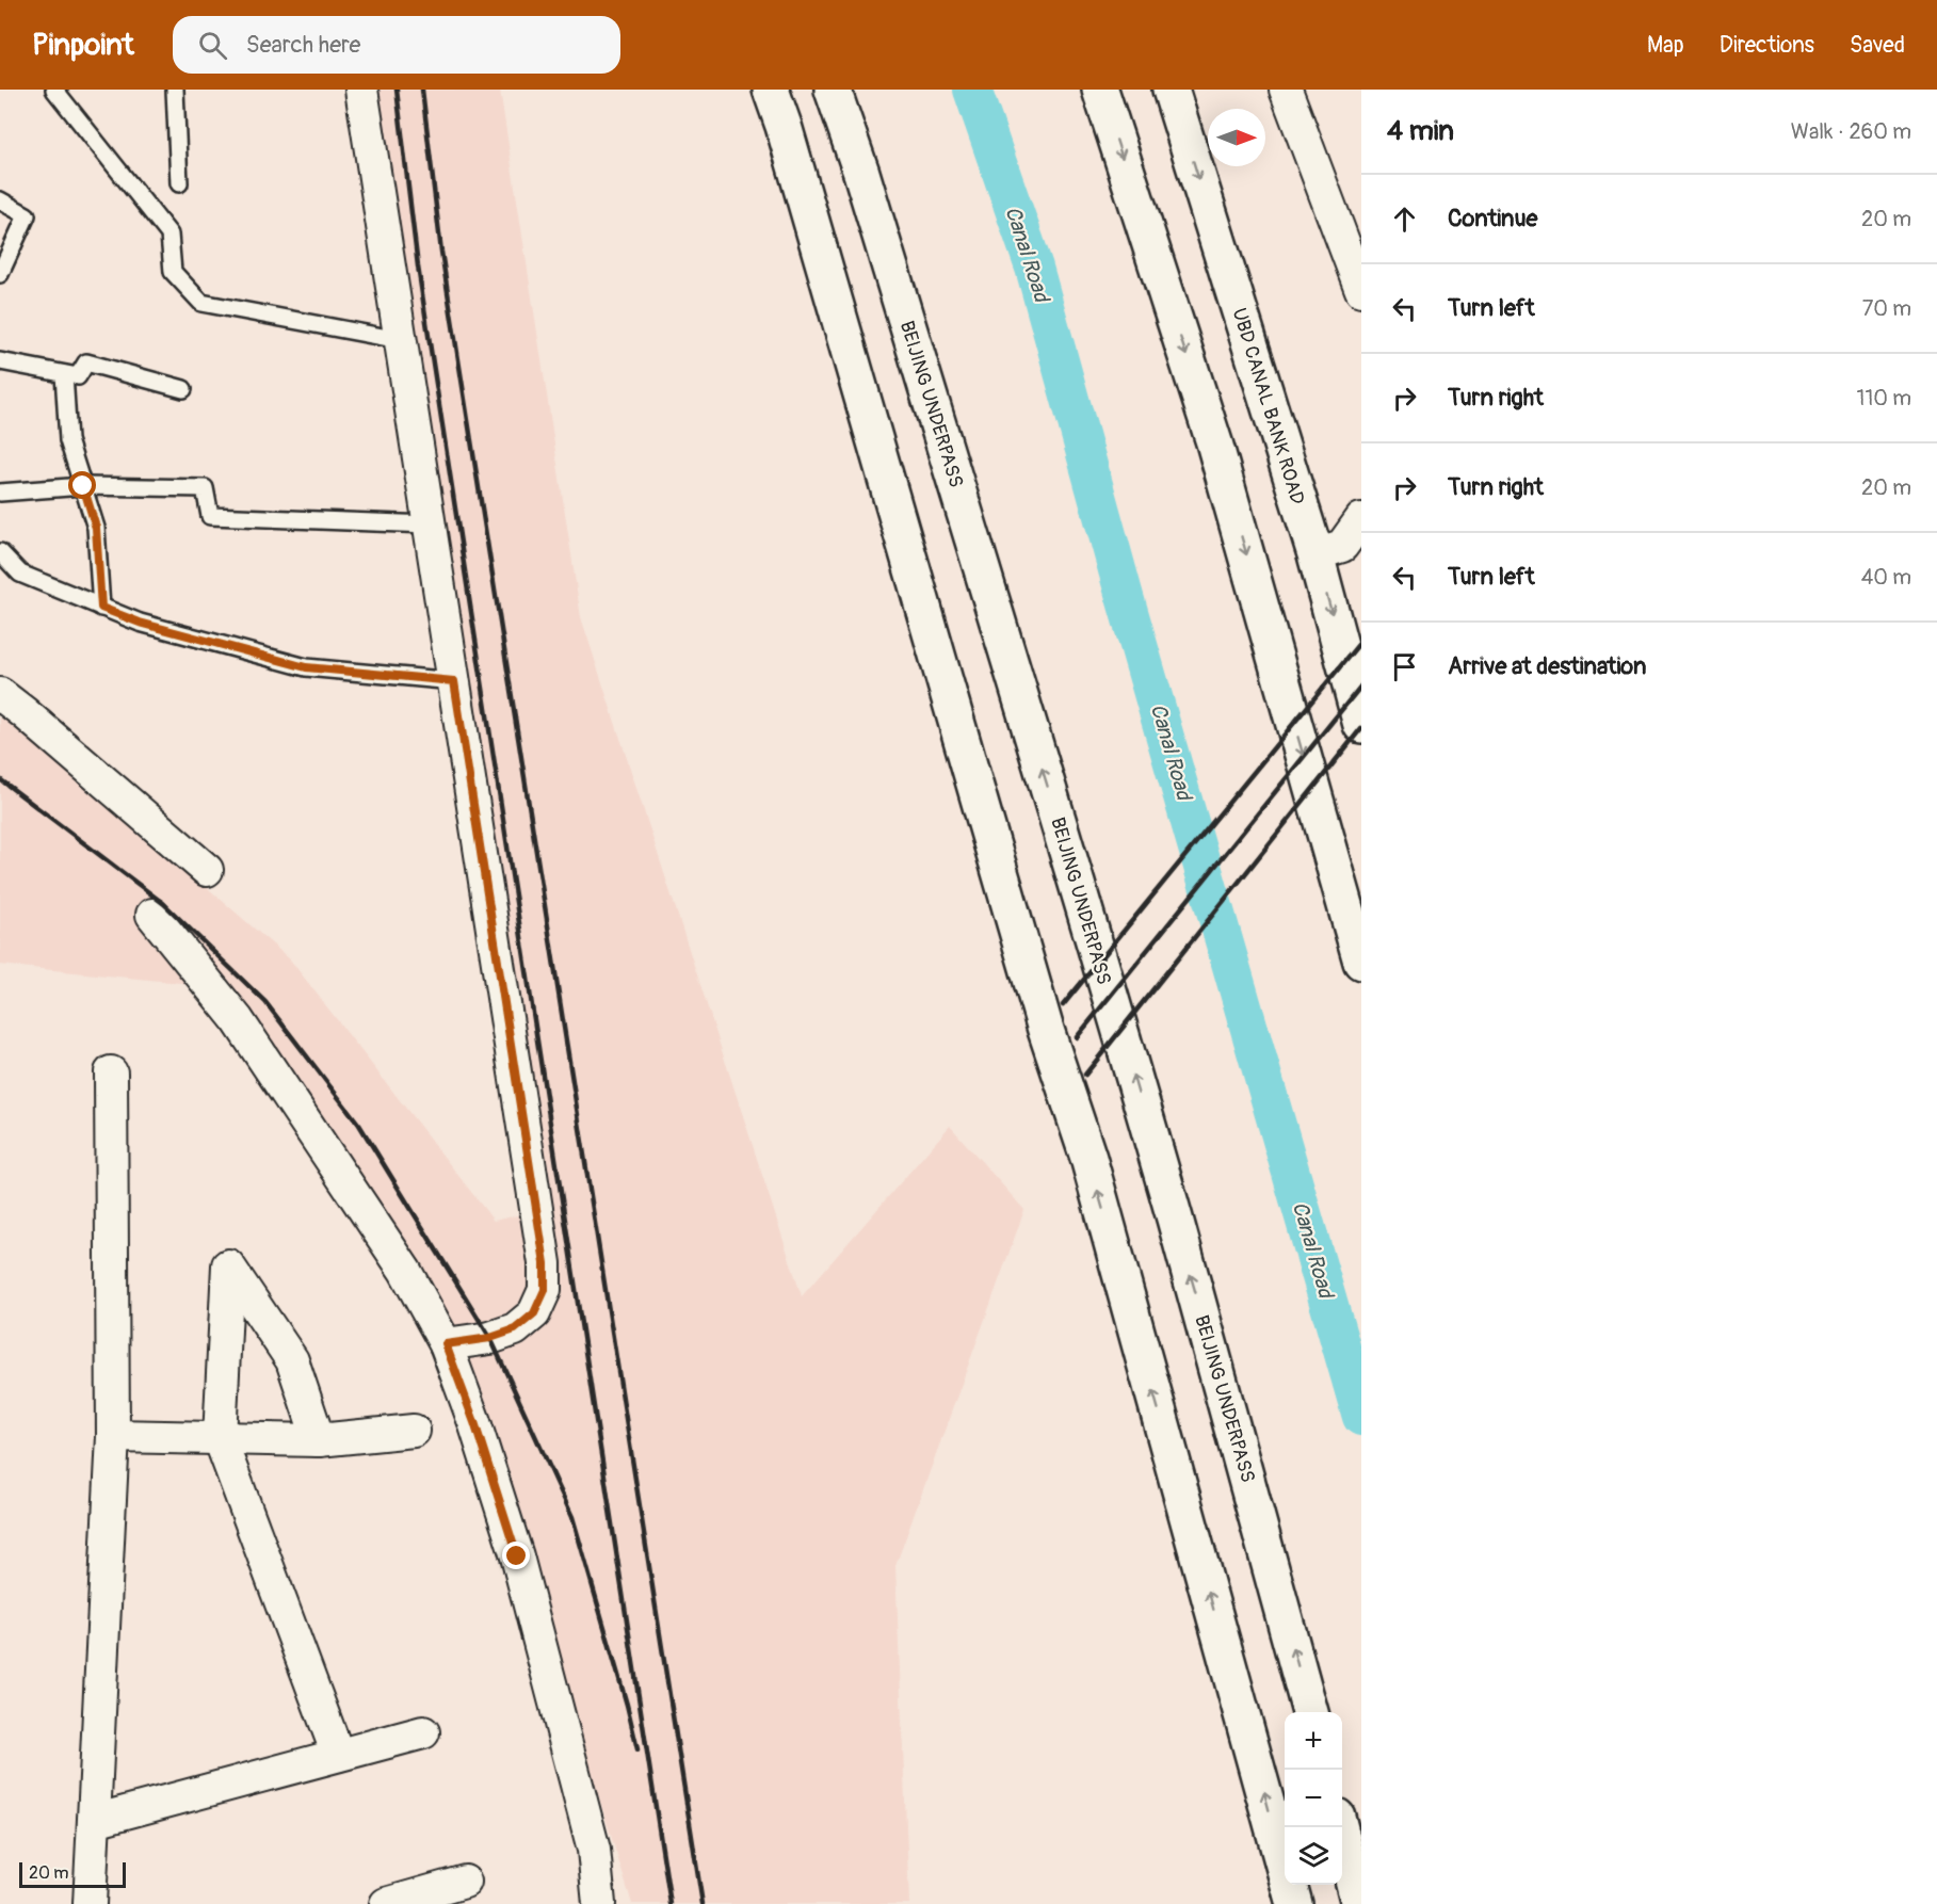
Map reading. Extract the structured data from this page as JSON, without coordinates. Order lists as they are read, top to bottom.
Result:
{
  "streets": {
    "main road": ["BEIJING UNDERPASS", "UBD CANAL BANK ROAD"]
  },
  "water": ["Canal Road"],
  "scale_bar": "20 m",
  "north": "right",
  "page": {
    "header": "Pinpoint",
    "search": "Search here",
    "nav": ["Map", "Directions", "Saved"],
    "heading": ["4 min", "Walk · 260 m"],
    "list": [
      ["Continue", "20 m"],
      ["Turn left", "70 m"],
      ["Turn right", "110 m"],
      ["Turn right", "20 m"],
      ["Turn left", "40 m"],
      "Arrive at destination"
    ],
    "map_buttons": ["+", "−"],
    "scale": "20 m"
  }
}
